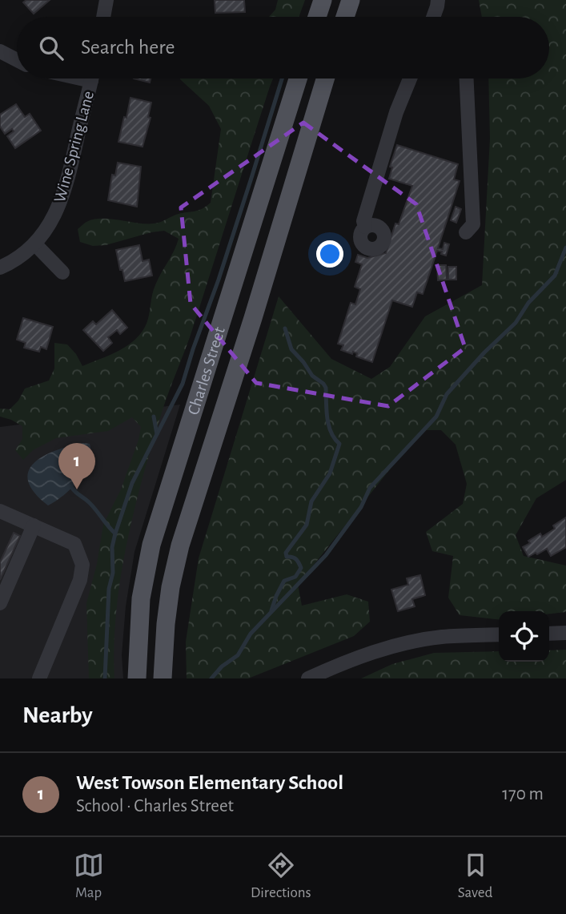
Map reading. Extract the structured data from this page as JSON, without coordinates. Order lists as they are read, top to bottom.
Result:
{
  "streets": {
    "main road": ["Charles Street"],
    "street": ["Wine Spring Lane"]
  },
  "page": {
    "search": "Search here",
    "pins": "1",
    "heading": "Nearby",
    "list": [
      {
        "mark": "1",
        "name": "West Towson Elementary School",
        "note": "School · Charles Street",
        "value": "170 m"
      }
    ],
    "nav": ["Map", "Directions", "Saved"]
  }
}
